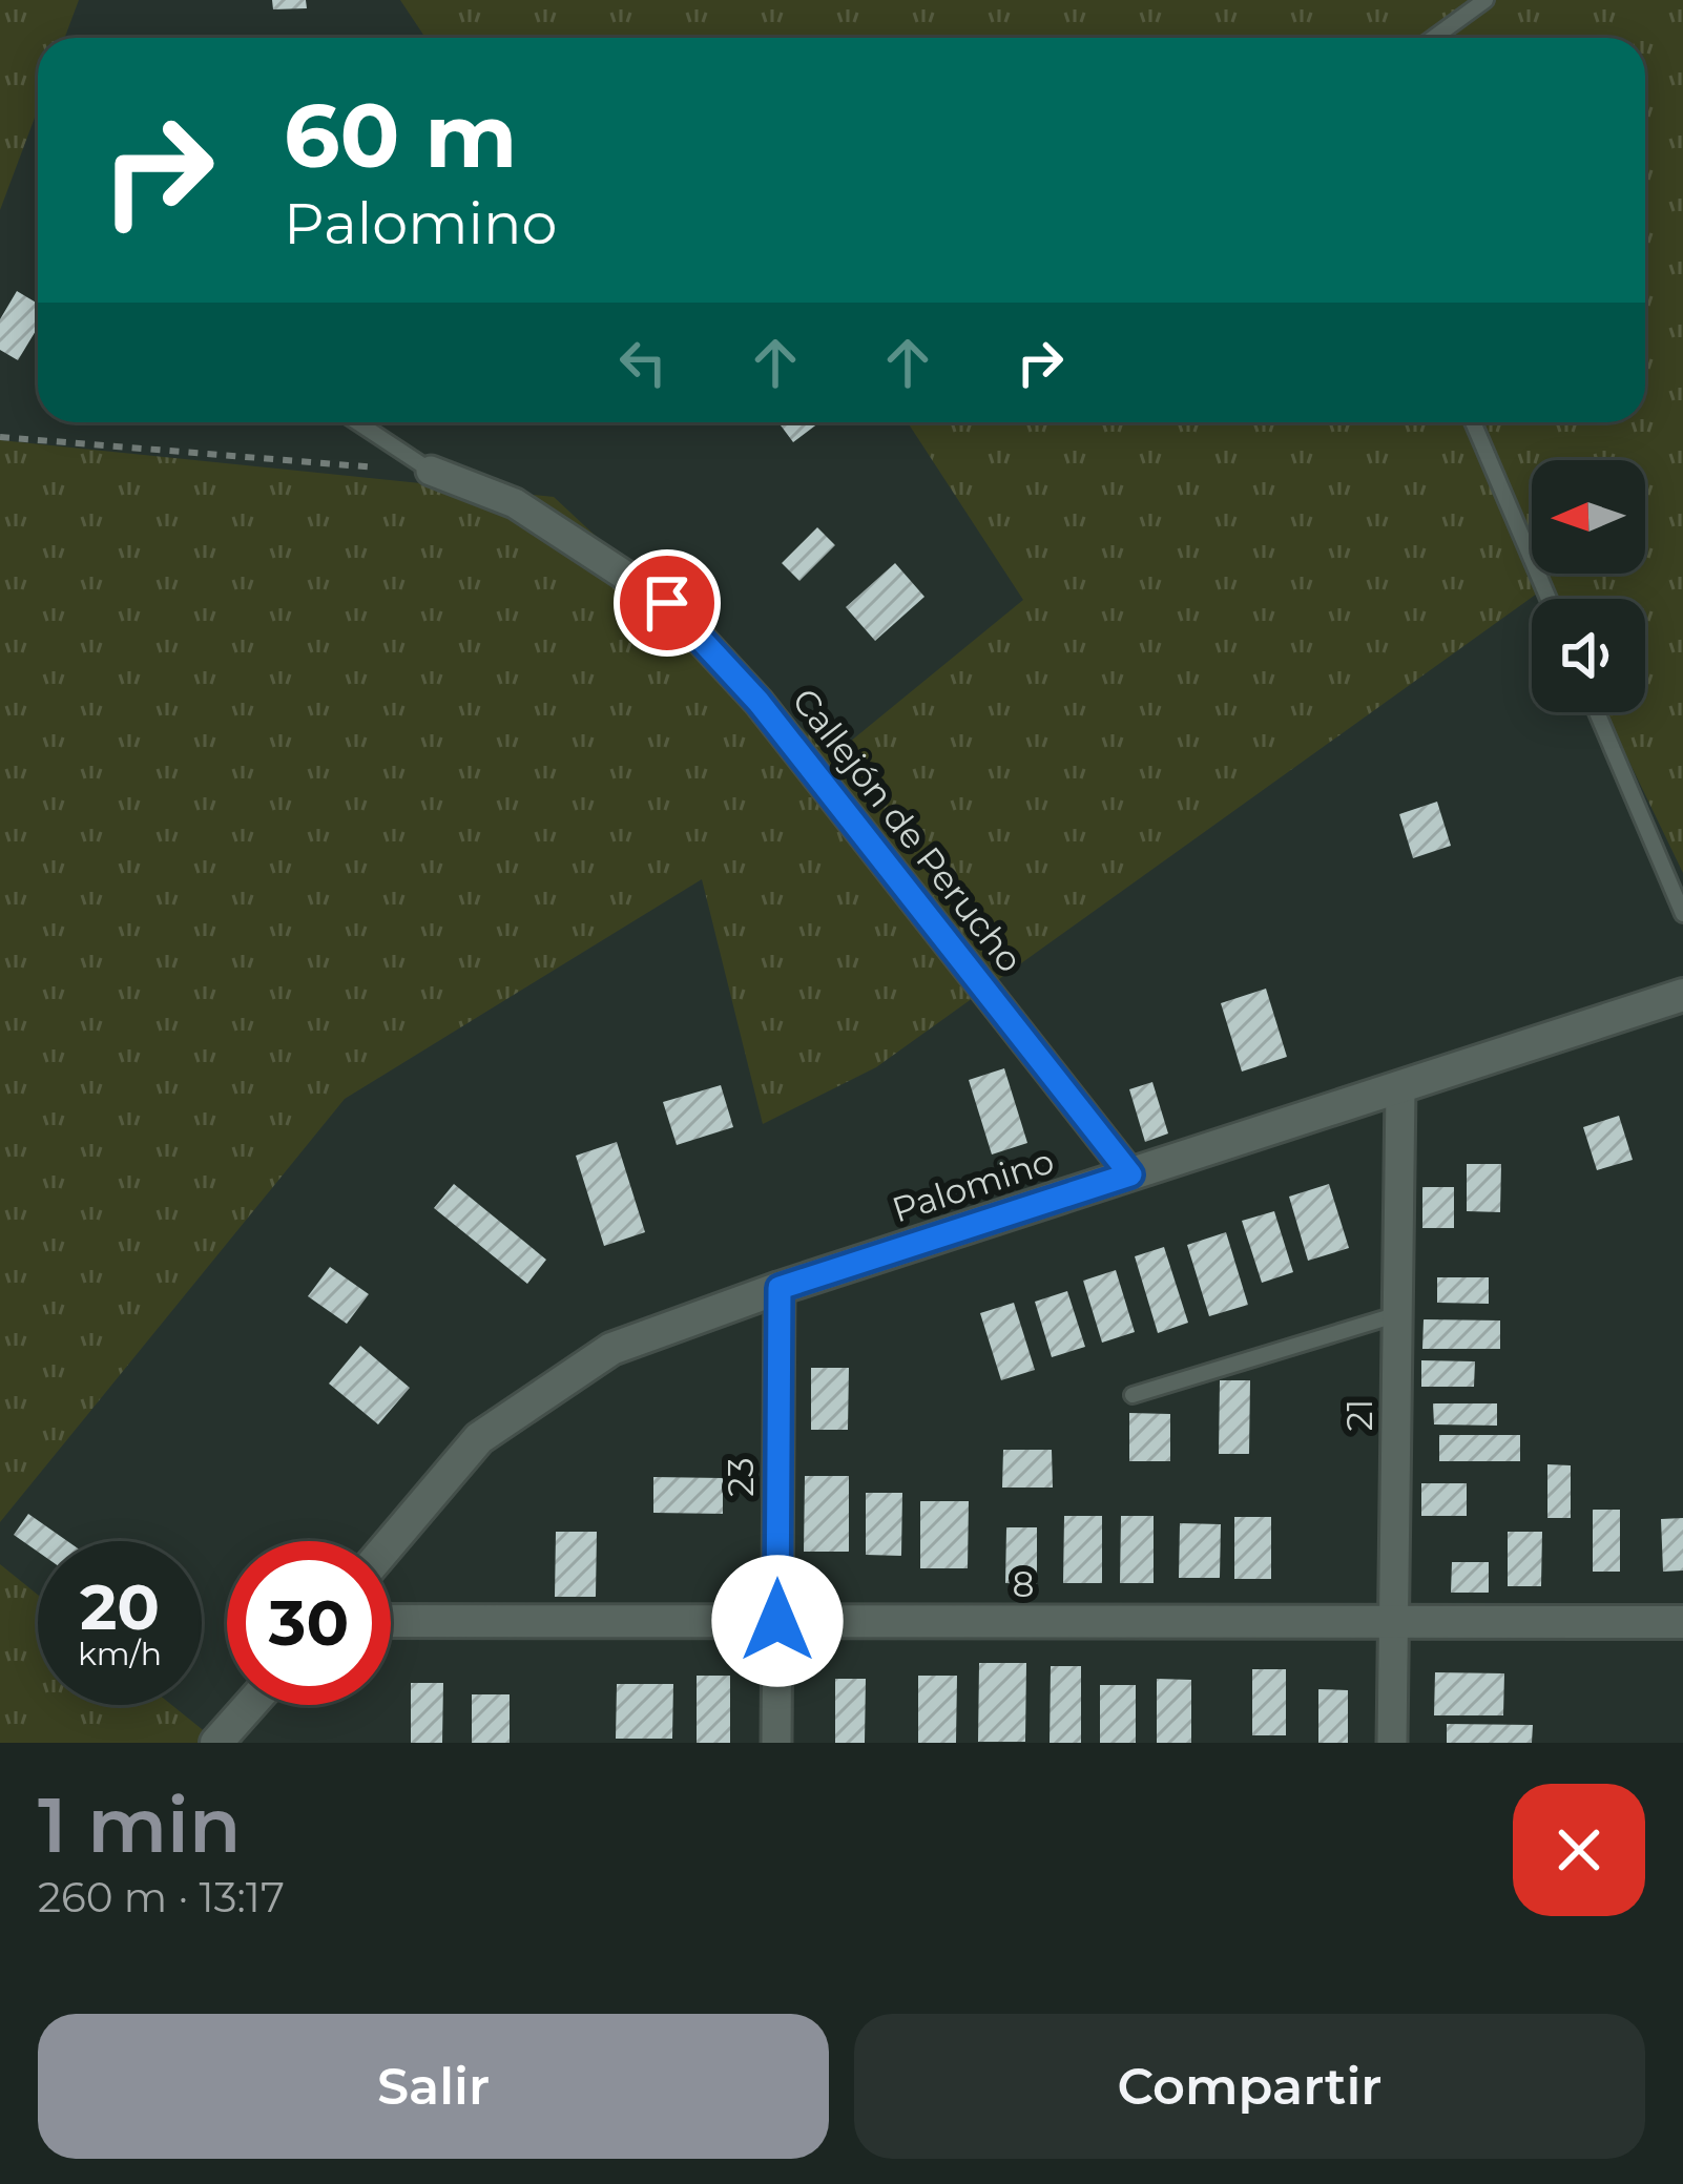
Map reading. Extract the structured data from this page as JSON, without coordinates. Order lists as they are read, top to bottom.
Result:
{
  "streets": {
    "street": [
      "Callejón de Perucho",
      "Palomino",
      "21",
      "23",
      "8"
    ]
  },
  "crossings": [
    ["Callejón de Perucho", "Palomino"],
    ["Palomino", "21"],
    ["Palomino", "23"],
    ["21", "8"],
    ["23", "8"]
  ],
  "north": "left",
  "page": {
    "turn": ["60 m", "Palomino"],
    "speed": "20 km/h",
    "limit": "30",
    "heading": ["1 min", "260 m · 13:17"],
    "buttons": ["Salir", "Compartir"]
  }
}
